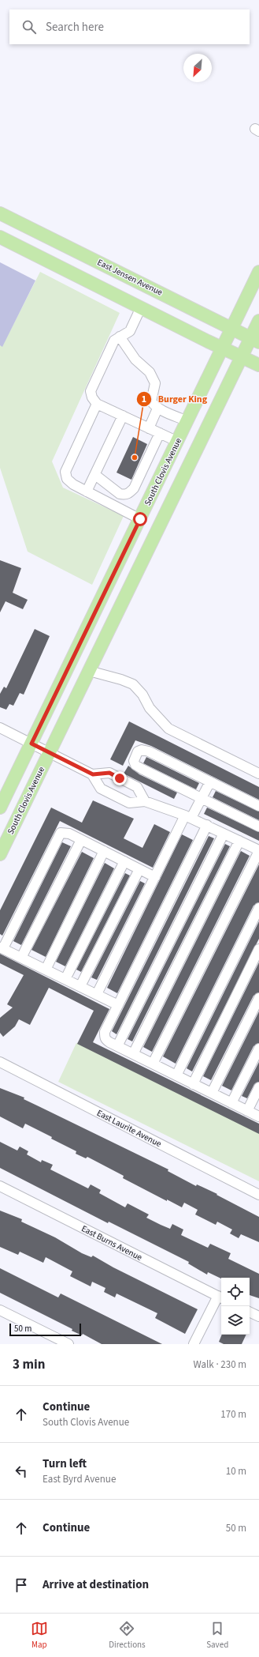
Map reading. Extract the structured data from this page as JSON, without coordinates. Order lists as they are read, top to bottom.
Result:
{
  "streets": {
    "main road": ["East Jensen Avenue", "South Clovis Avenue"],
    "street": ["East Laurite Avenue", "East Burns Avenue"]
  },
  "crossings": [
    ["East Jensen Avenue", "South Clovis Avenue"]
  ],
  "places": ["Burger King"],
  "scale_bar": "50 m",
  "north": "bottom left",
  "page": {
    "search": "Search here",
    "scale": "50 m",
    "heading": ["3 min", "Walk · 230 m"],
    "list": [
      ["Continue", "South Clovis Avenue", "170 m"],
      ["Turn left", "East Byrd Avenue", "10 m"],
      ["Continue", "50 m"],
      "Arrive at destination"
    ],
    "nav": ["Map", "Directions", "Saved"]
  }
}
